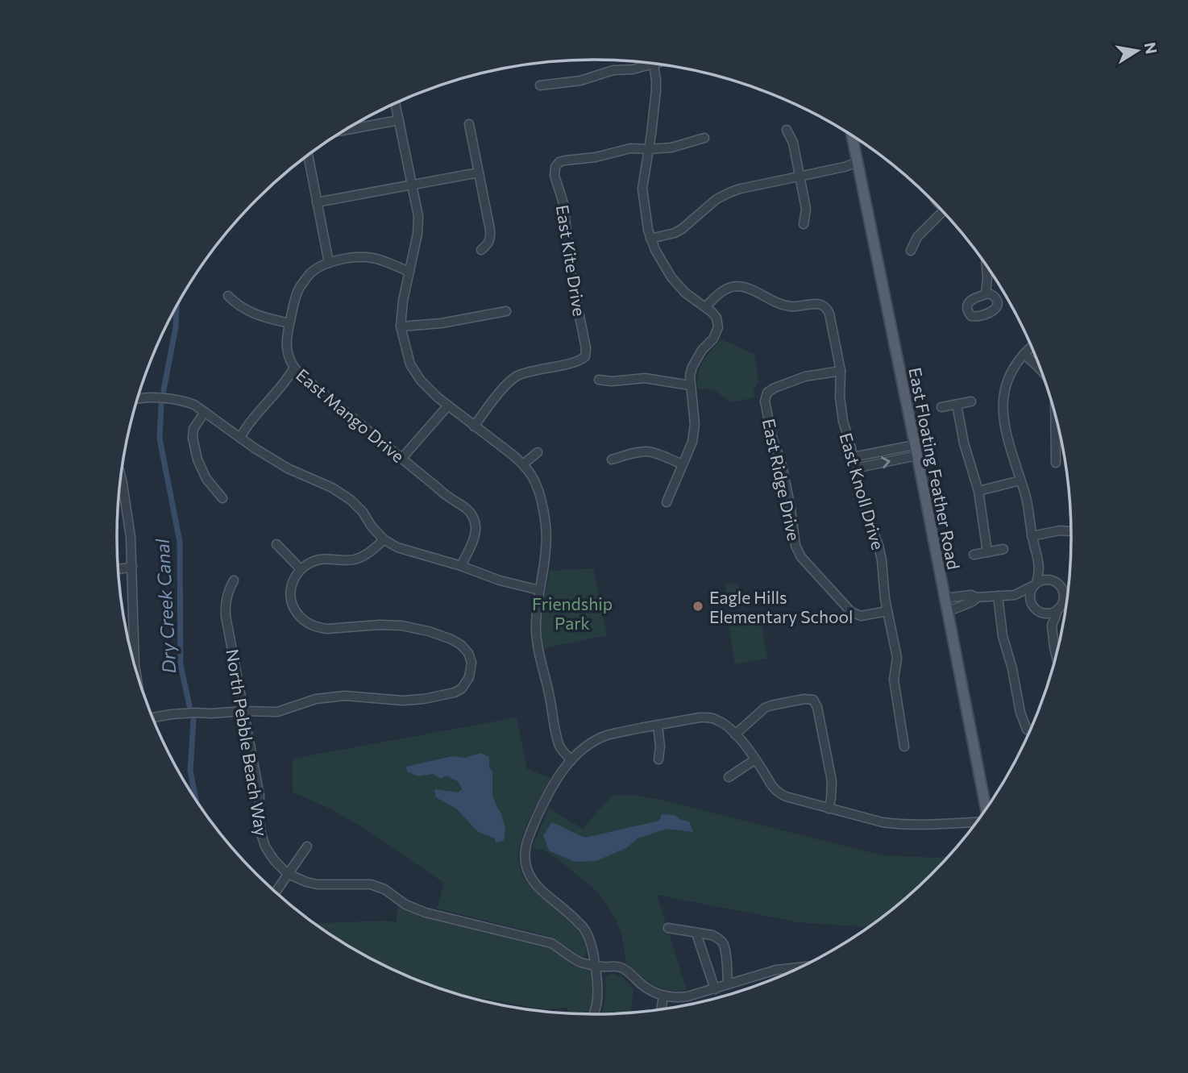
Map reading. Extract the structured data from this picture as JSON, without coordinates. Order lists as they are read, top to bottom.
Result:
{
  "streets": {
    "main road": ["East Floating Feather Road"],
    "street": [
      "East Kite Drive",
      "East Mango Drive",
      "East Ridge Drive",
      "East Knoll Drive",
      "North Pebble Beach Way"
    ]
  },
  "crossings": [
    ["East Ridge Drive", "East Knoll Drive"]
  ],
  "water": ["Dry Creek Canal"],
  "parks": ["Friendship Park"],
  "places": ["Eagle Hills Elementary School"],
  "north": "right"
}
